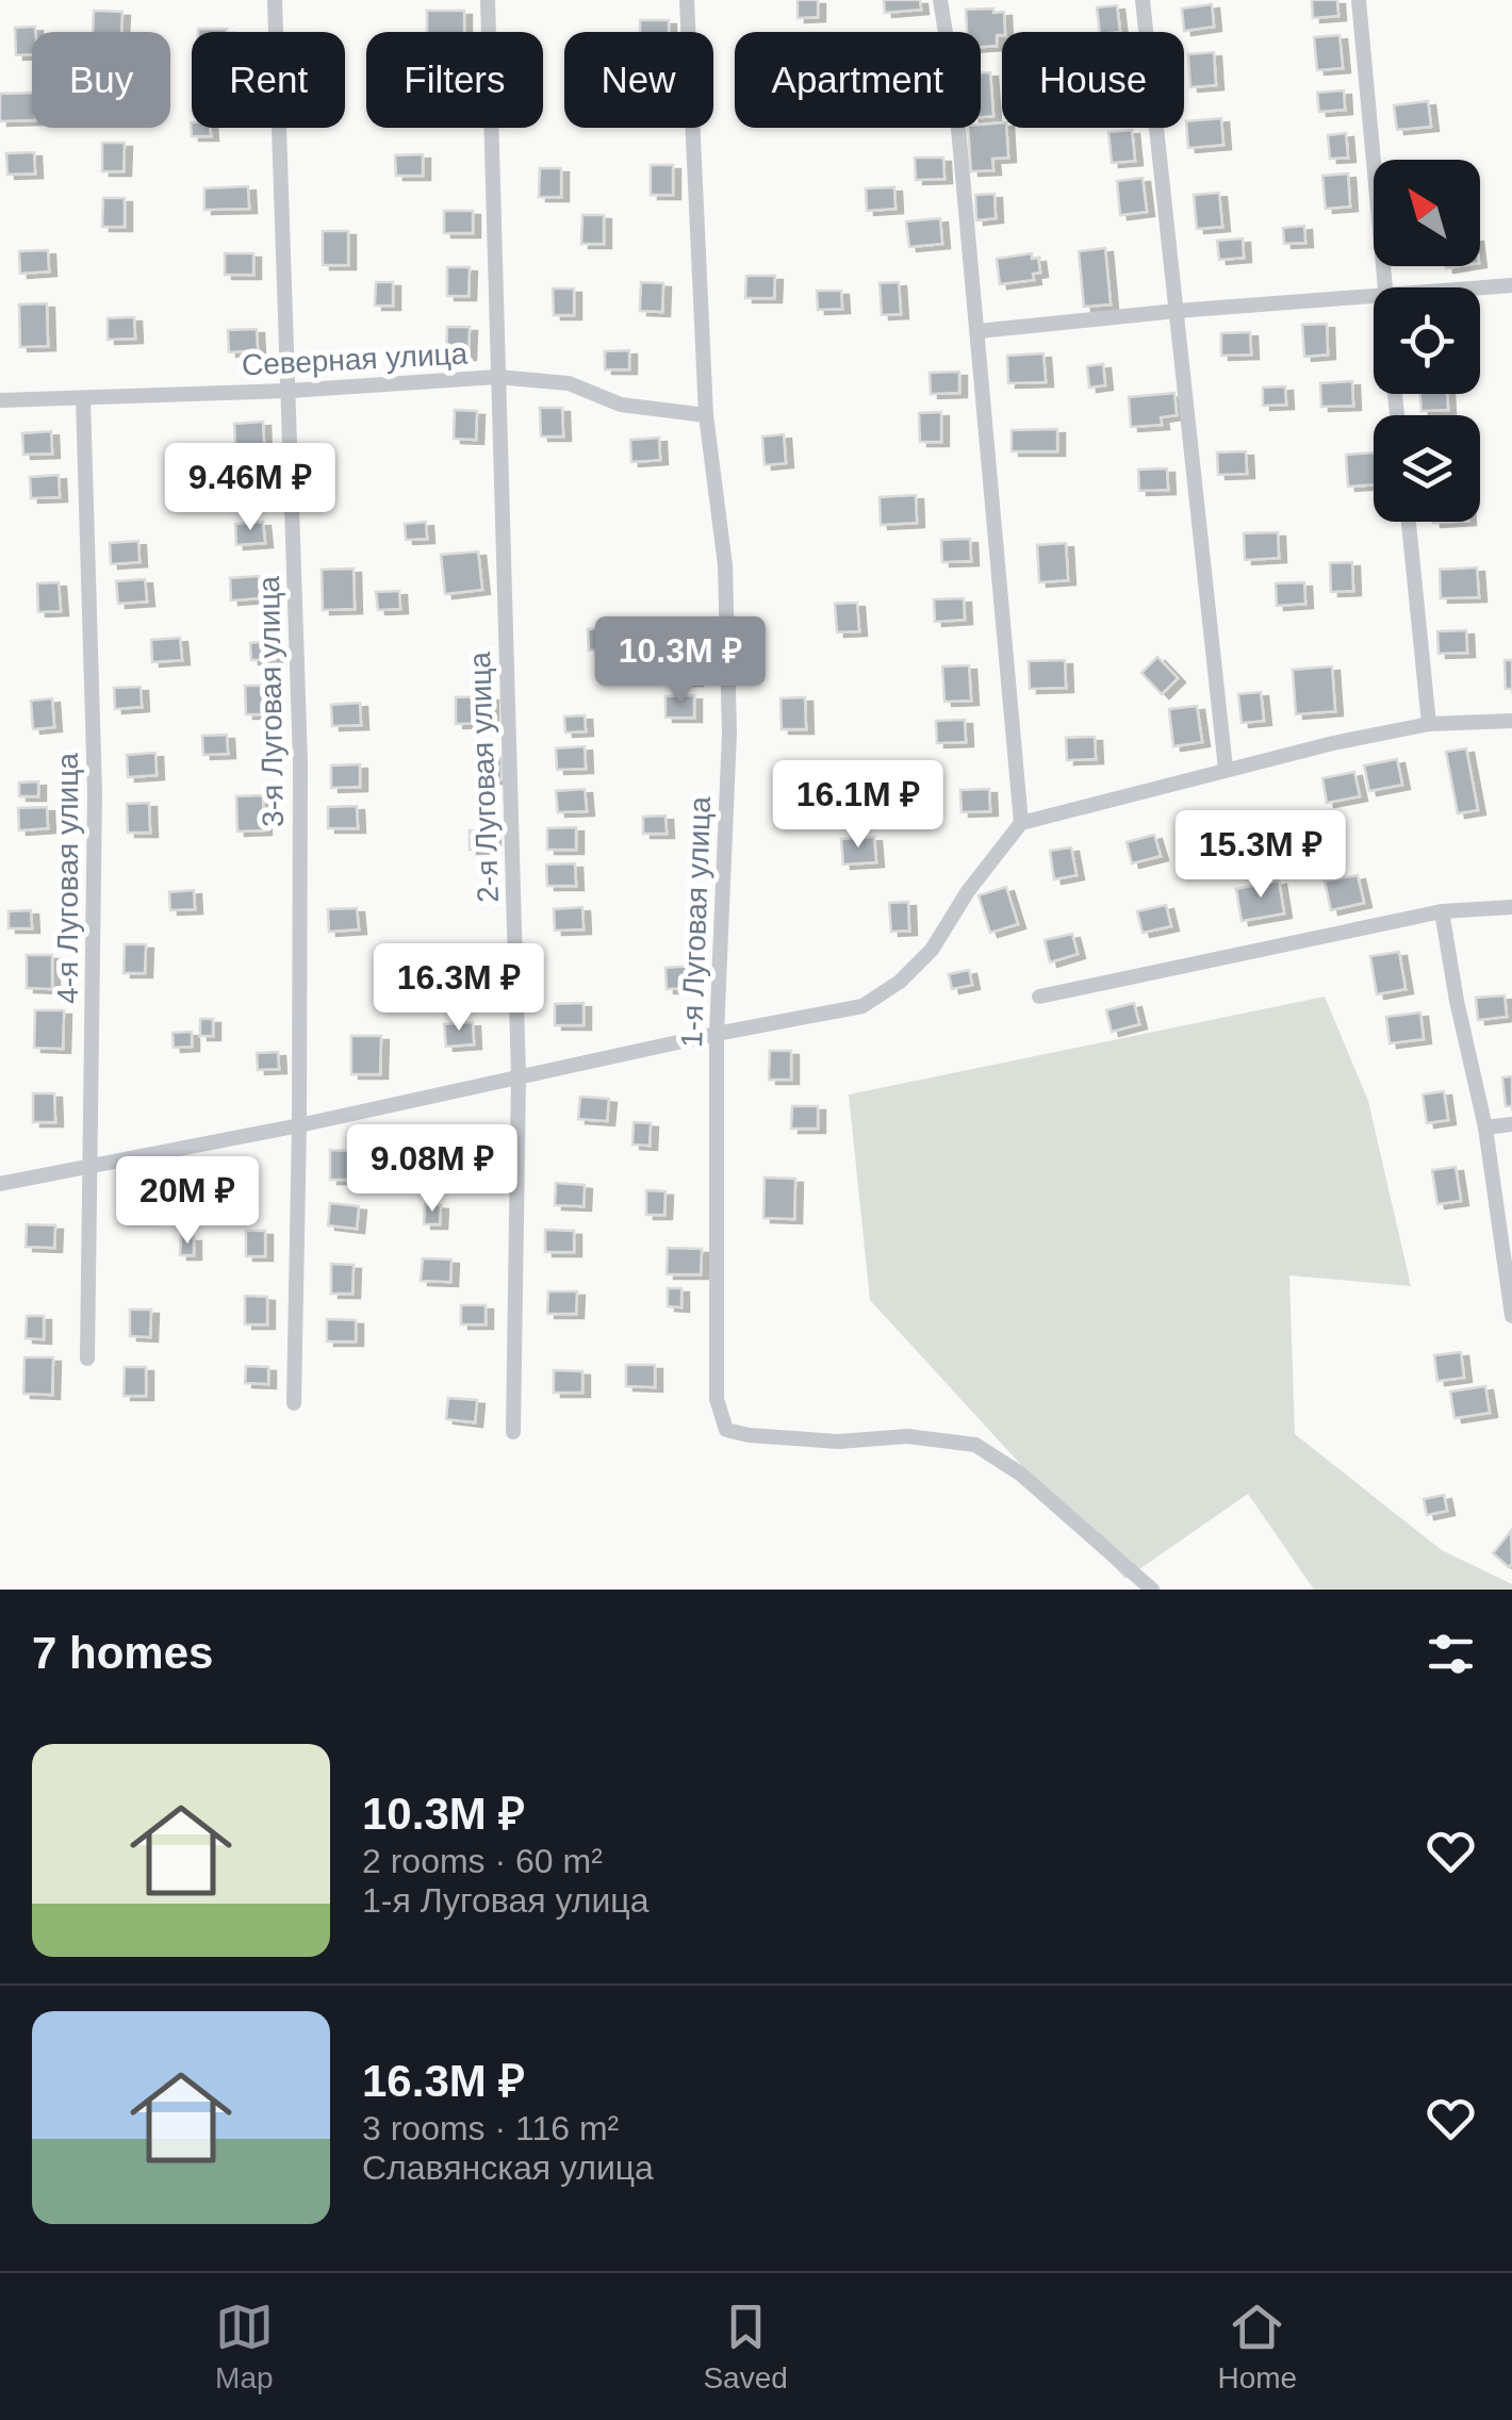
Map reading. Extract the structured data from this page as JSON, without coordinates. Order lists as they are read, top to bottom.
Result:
{
  "streets": {
    "street": [
      "Северная улица",
      "3-я Луговая улица",
      "2-я Луговая улица",
      "4-я Луговая улица",
      "1-я Луговая улица"
    ]
  },
  "crossings": [
    ["Северная улица", "3-я Луговая улица"],
    ["Северная улица", "2-я Луговая улица"],
    ["Северная улица", "4-я Луговая улица"],
    ["Северная улица", "1-я Луговая улица"]
  ],
  "north": "top left",
  "page": {
    "chip": [
      "Buy",
      "Rent",
      "Filters",
      "New",
      "Apartment",
      "House"
    ],
    "price": [
      "9.46M ₽",
      "10.3M ₽",
      "16.1M ₽",
      "15.3M ₽",
      "16.3M ₽",
      "9.08M ₽",
      "20M ₽"
    ],
    "heading": "7 homes",
    "list": [
      {
        "name": "10.3M ₽",
        "note": "2 rooms · 60 m² · 1-я Луговая улица"
      },
      {
        "name": "16.3M ₽",
        "note": "3 rooms · 116 m² · Славянская улица"
      }
    ],
    "tabs": ["Map", "Saved", "Home"]
  }
}
